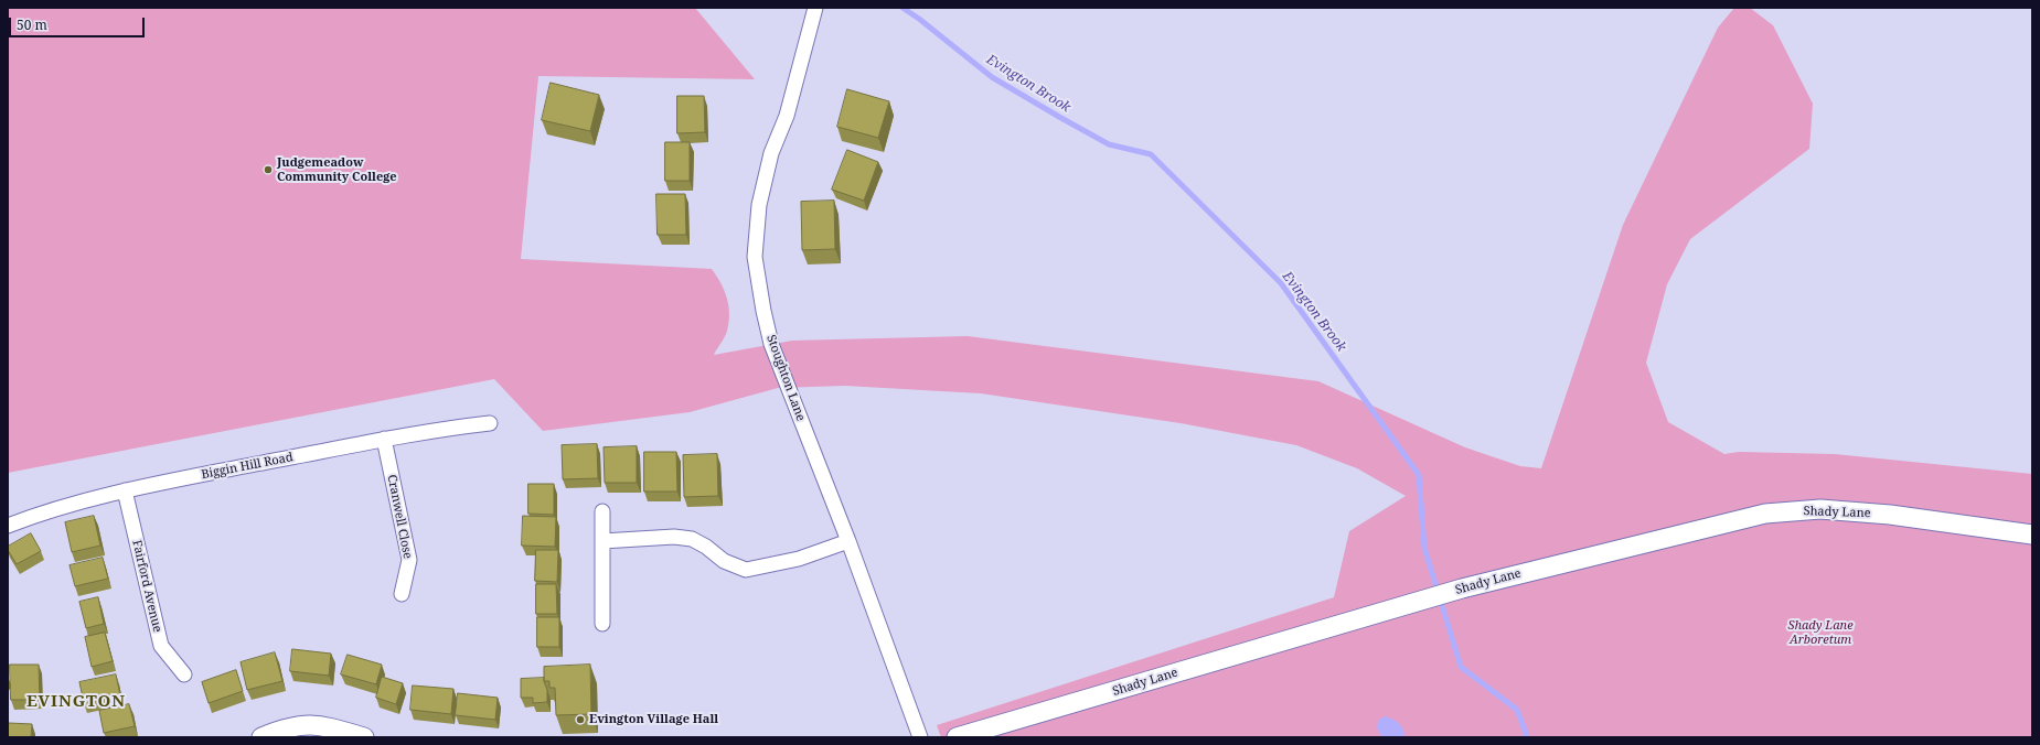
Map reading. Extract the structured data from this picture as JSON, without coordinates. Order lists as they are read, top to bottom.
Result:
{
  "streets": {
    "street": [
      "Stoughton Lane",
      "Biggin Hill Road",
      "Shady Lane",
      "Cranwell Close",
      "Fairford Avenue"
    ]
  },
  "crossings": [
    ["Biggin Hill Road", "Cranwell Close"],
    ["Biggin Hill Road", "Fairford Avenue"]
  ],
  "districts": ["EVINGTON"],
  "water": ["Evington Brook"],
  "parks": ["Shady Lane Arboretum"],
  "places": ["Judgemeadow Community College", "Evington Village Hall"],
  "scale_bar": "50 m"
}
